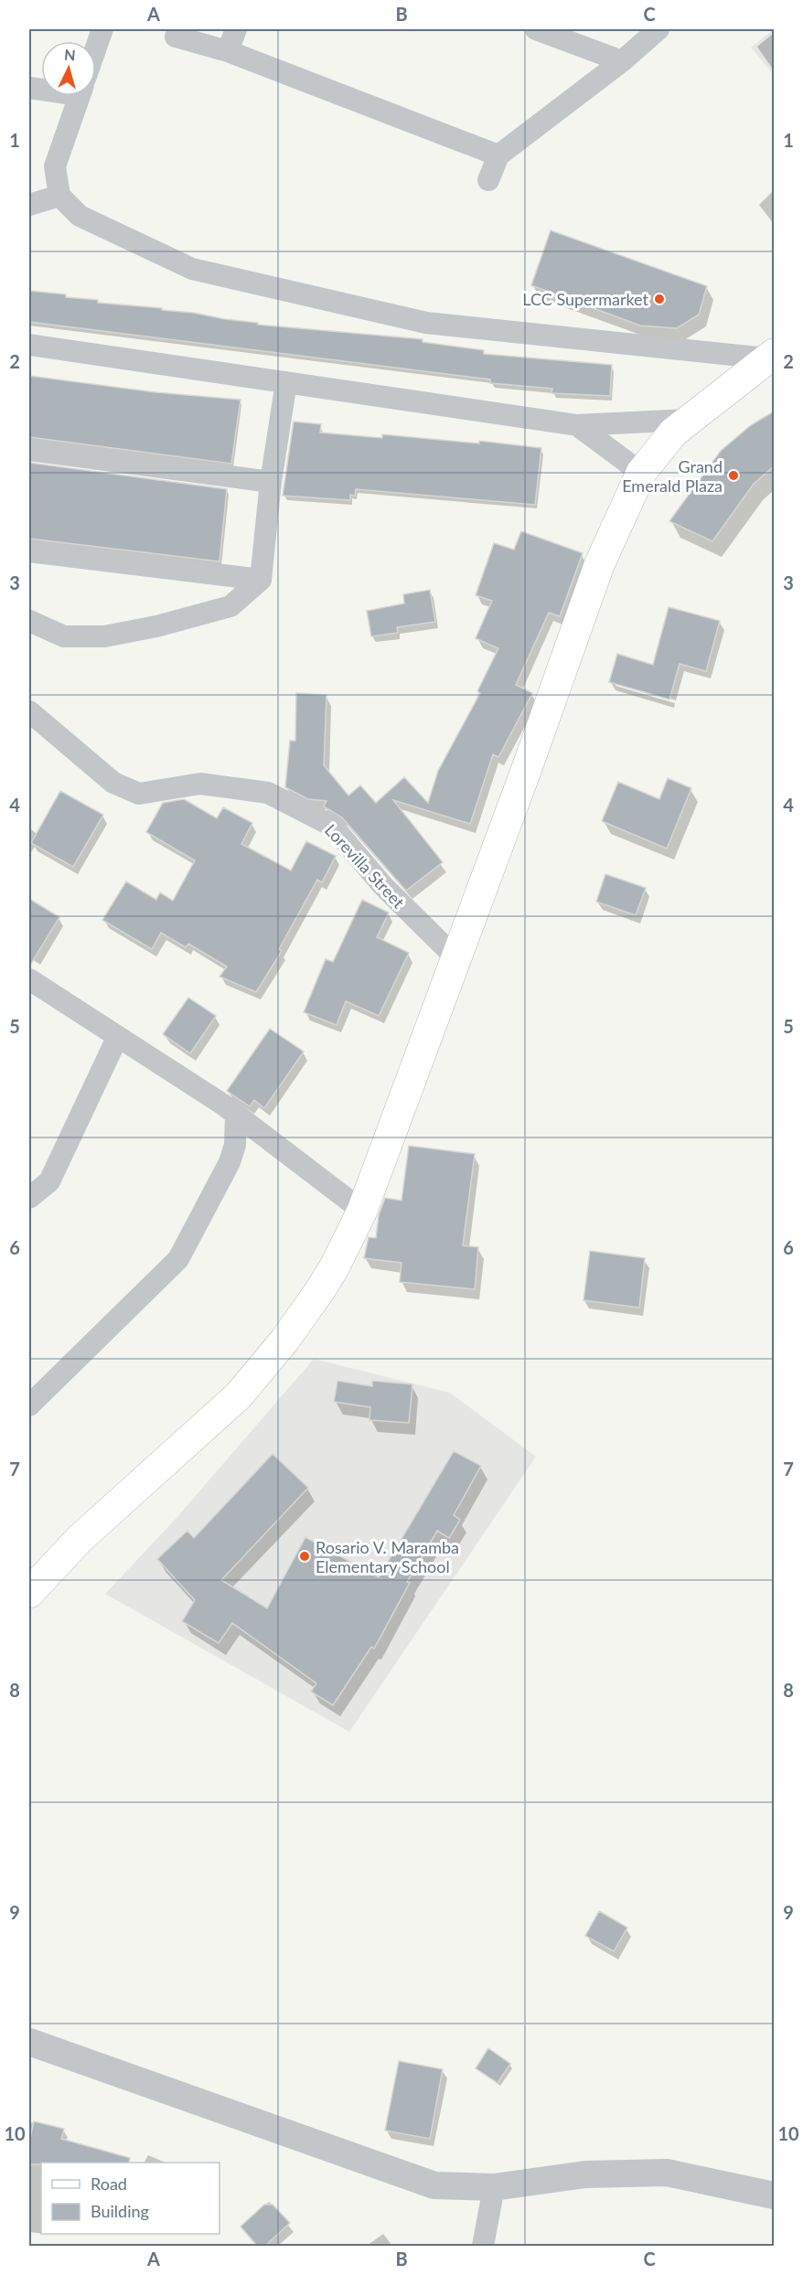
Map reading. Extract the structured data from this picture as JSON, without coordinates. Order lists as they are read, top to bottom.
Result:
{
  "streets": {
    "street": ["Lorevilla Street"]
  },
  "places": ["LCC Supermarket", "Grand Emerald Plaza", "Rosario V. Maramba Elementary School"],
  "legend": ["Road", "Building"],
  "north": "top",
  "grid": {
    "columns": ["A", "B", "C"],
    "rows": [
      "1",
      "2",
      "3",
      "4",
      "5",
      "6",
      "7",
      "8",
      "9",
      "10"
    ]
  }
}
